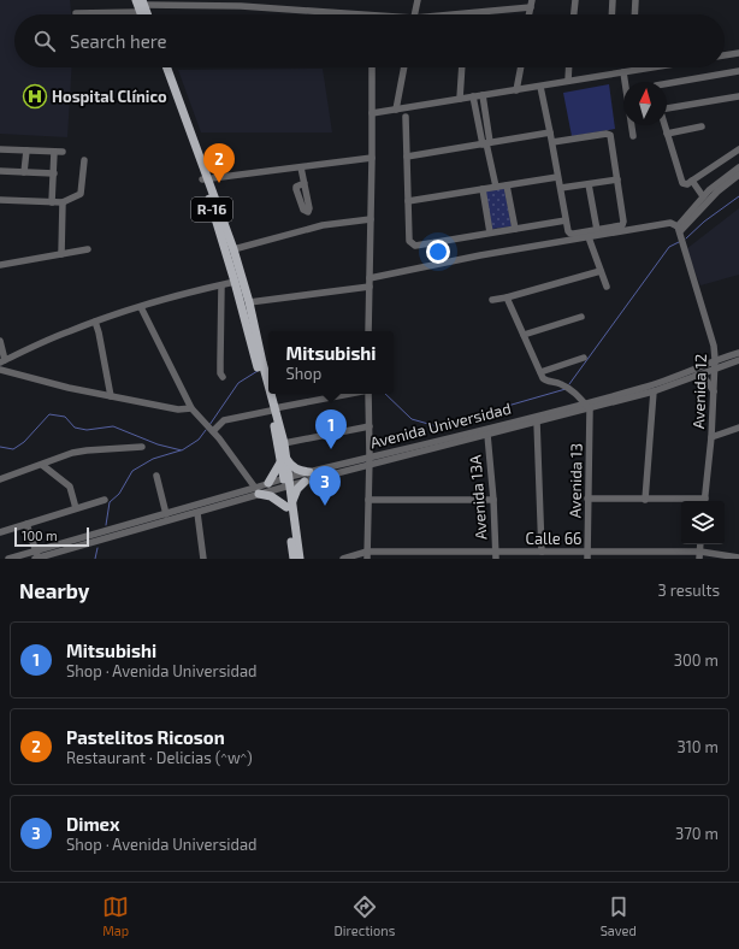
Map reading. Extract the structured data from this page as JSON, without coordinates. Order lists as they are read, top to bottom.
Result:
{
  "streets": {
    "main road": ["R-16"],
    "street": [
      "Avenida 12",
      "Avenida Universidad",
      "Avenida 13",
      "Avenida 13A",
      "Calle 66"
    ]
  },
  "crossings": [
    ["R-16", "Avenida Universidad"],
    ["Avenida 12", "Avenida Universidad"],
    ["Avenida Universidad", "Avenida 13"],
    ["Avenida Universidad", "Avenida 13A"],
    ["Avenida 13", "Calle 66"],
    ["Avenida 13A", "Calle 66"]
  ],
  "places": {
    "hospital": ["Hospital Clínico"]
  },
  "scale_bar": "100 m",
  "north": "top",
  "page": {
    "search": "Search here",
    "pins": ["2", "1", "3"],
    "popup": ["Mitsubishi", "Shop"],
    "scale": "100 m",
    "heading": ["Nearby", "3 results"],
    "list": [
      {
        "mark": "1",
        "name": "Mitsubishi",
        "note": "Shop · Avenida Universidad",
        "value": "300 m"
      },
      {
        "mark": "2",
        "name": "Pastelitos Ricoson",
        "note": "Restaurant · Delicias (^w^)",
        "value": "310 m"
      },
      {
        "mark": "3",
        "name": "Dimex",
        "note": "Shop · Avenida Universidad",
        "value": "370 m"
      }
    ],
    "nav": ["Map", "Directions", "Saved"]
  }
}
